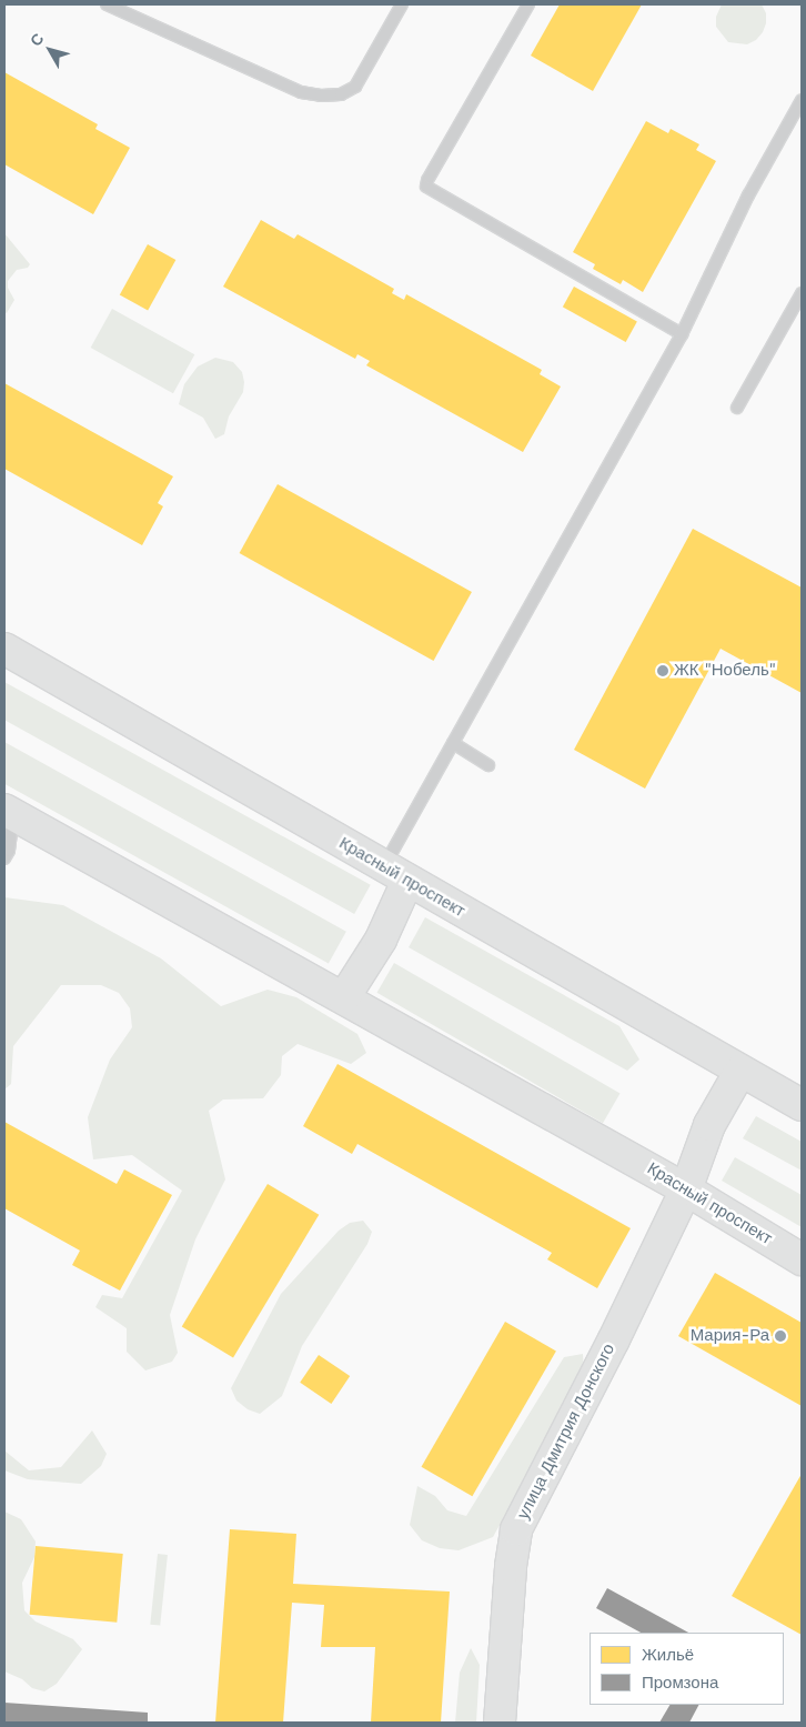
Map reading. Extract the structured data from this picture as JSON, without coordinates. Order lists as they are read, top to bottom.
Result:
{
  "streets": {
    "main road": ["Красный проспект", "улица Дмитрия Донского"]
  },
  "crossings": [
    ["Красный проспект", "улица Дмитрия Донского"]
  ],
  "places": ["ЖК \"Нобель\"", "Мария-Ра"],
  "legend": ["Жильё", "Промзона"],
  "north": "top left"
}
